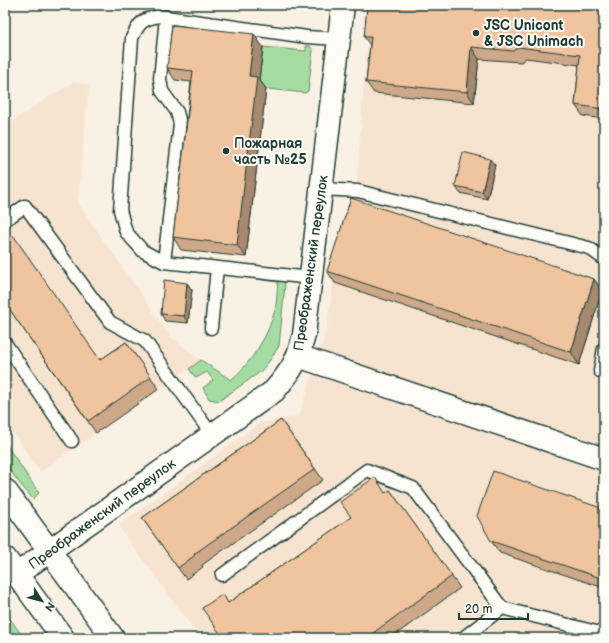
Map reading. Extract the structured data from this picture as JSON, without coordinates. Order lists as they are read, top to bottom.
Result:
{
  "streets": {
    "street": ["Преображенский переулок"]
  },
  "places": ["JSC Unicont & JSC Unimach", "Пожарная часть №25"],
  "scale_bar": "20 m",
  "north": "bottom right"
}
